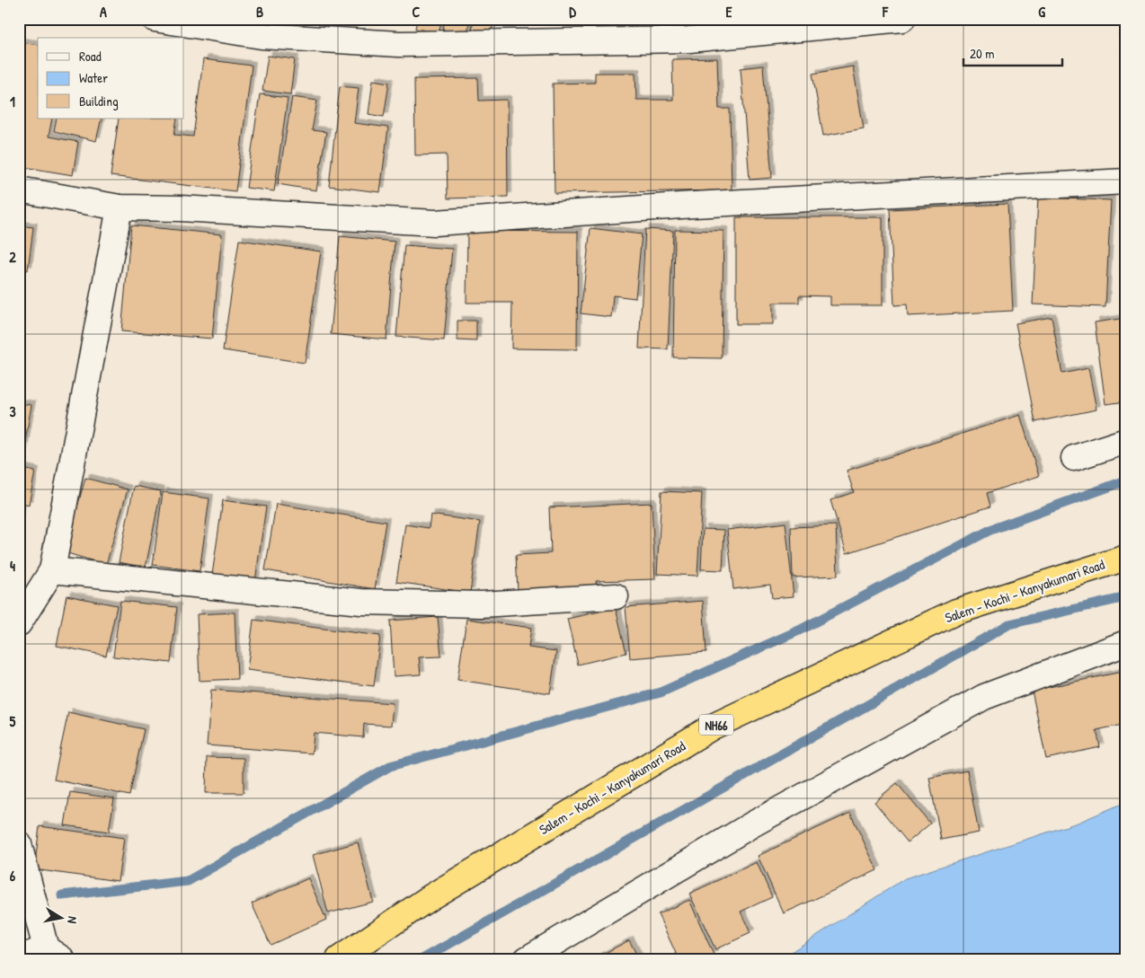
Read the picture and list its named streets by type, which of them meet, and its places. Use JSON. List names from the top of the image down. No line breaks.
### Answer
{"streets":{"highway":["Salem - Kochi - Kanyakumari Road","NH66"]},"legend":["Road","Water","Building"],"scale_bar":"20 m","north":"right","grid":{"columns":["A","B","C","D","E","F","G"],"rows":["1","2","3","4","5","6"]}}
